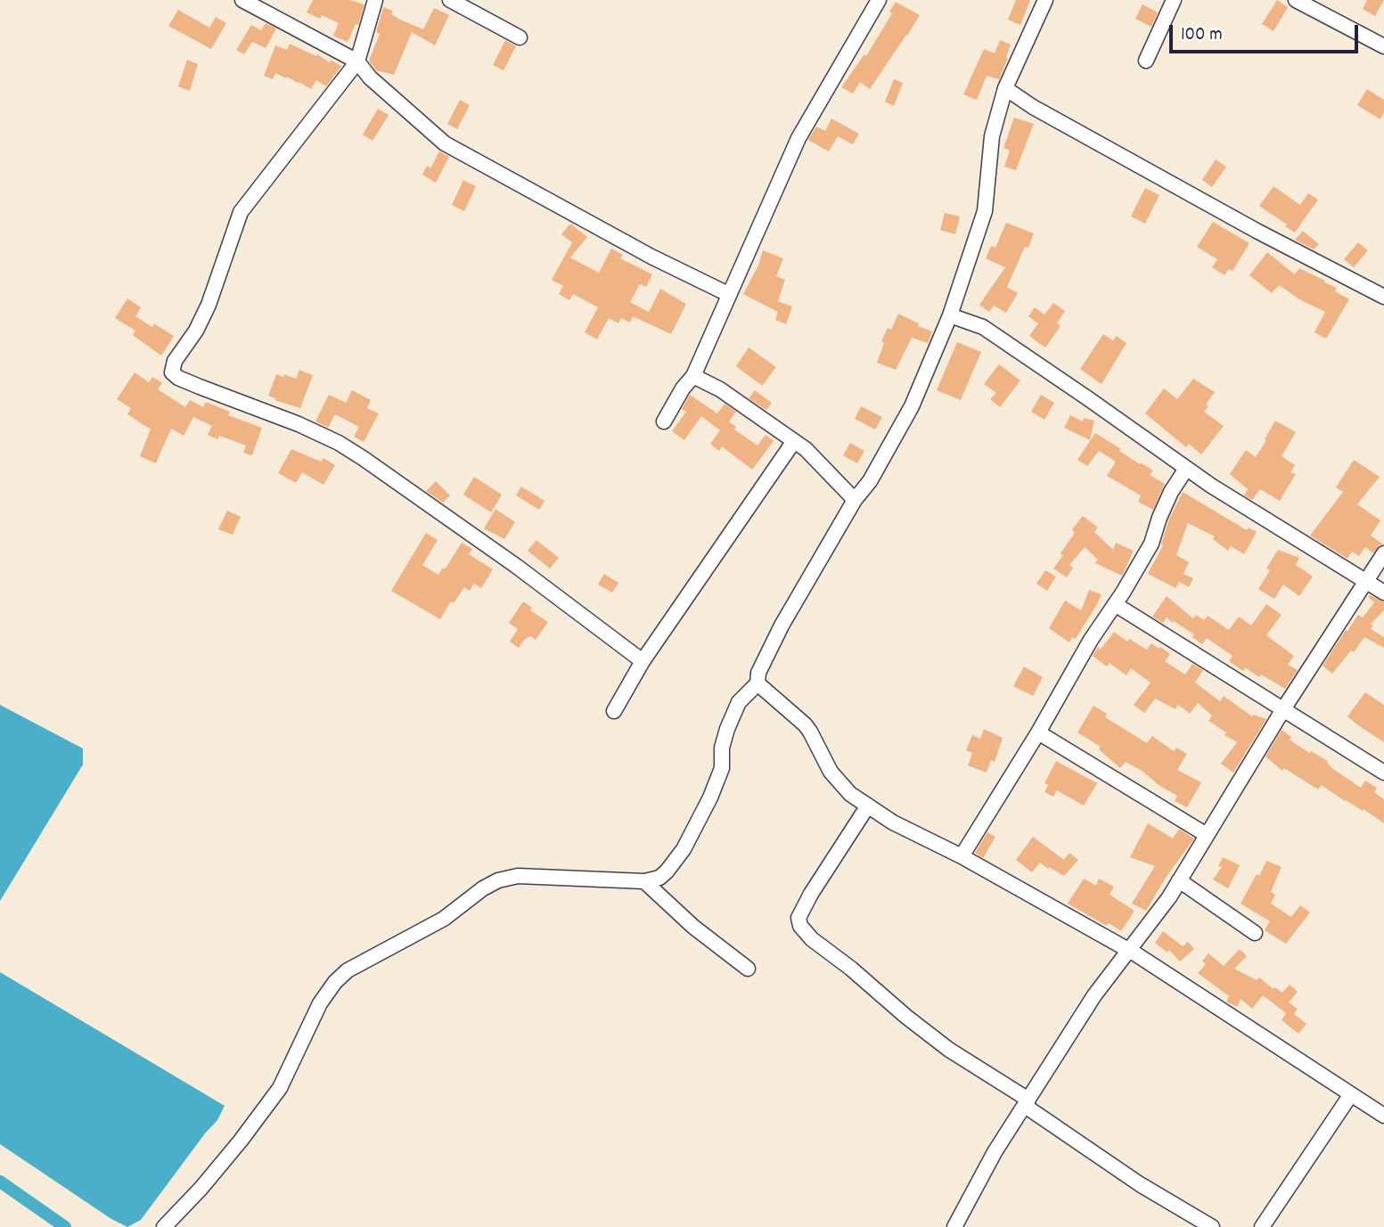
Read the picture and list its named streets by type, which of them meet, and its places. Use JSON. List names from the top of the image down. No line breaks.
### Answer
{"scale_bar":"100 m"}
